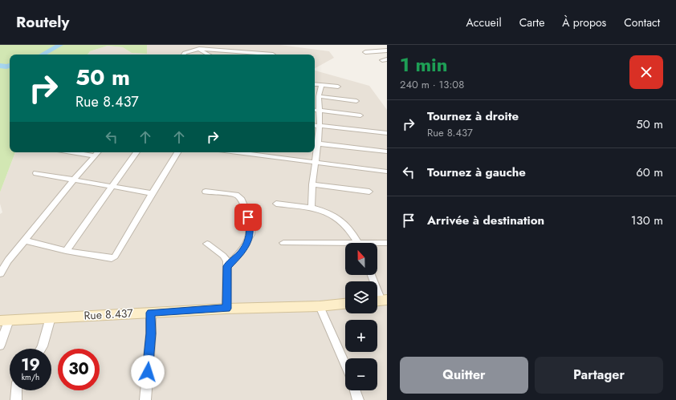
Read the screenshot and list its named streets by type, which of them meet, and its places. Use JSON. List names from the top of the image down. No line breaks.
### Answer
{"streets":{"main road":["Rue 8.437"]},"north":"top","page":{"header":"Routely","nav":["Accueil","Carte","À propos","Contact"],"heading":["1 min","240 m · 13:08"],"turn":["50 m","Rue 8.437"],"list":[{"name":"Tournez à droite","note":"Rue 8.437","value":"50 m"},{"name":"Tournez à gauche","value":"60 m"},{"name":"Arrivée à destination","value":"130 m"}],"map_buttons":["+","−"],"speed":"19 km/h","limit":"30","buttons":["Quitter","Partager"]}}
